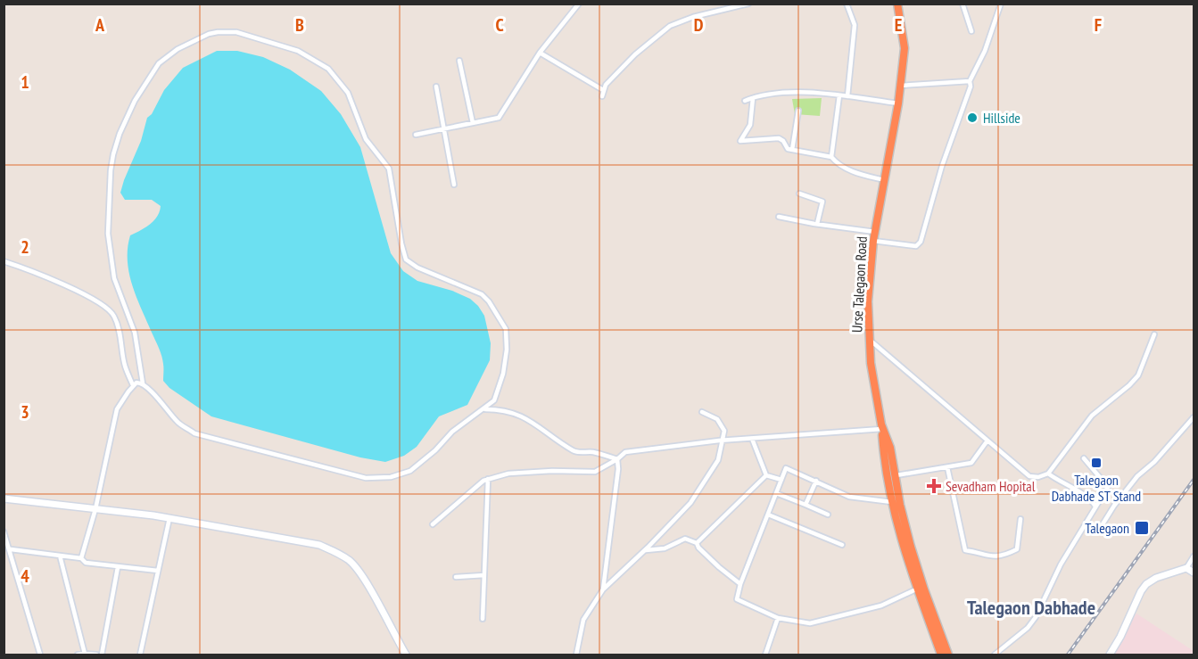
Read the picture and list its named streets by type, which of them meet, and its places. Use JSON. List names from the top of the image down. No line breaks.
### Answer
{"streets":{"highway":["Urse Talegaon Road"]},"districts":["Talegaon Dabhade"],"places":{"other":["Hillside"],"transit":["Talegaon Dabhade ST Stand","Talegaon"],"health":["Sevadham Hopital"]},"grid":{"columns":["A","B","C","D","E","F"],"rows":["1","2","3","4"]}}
